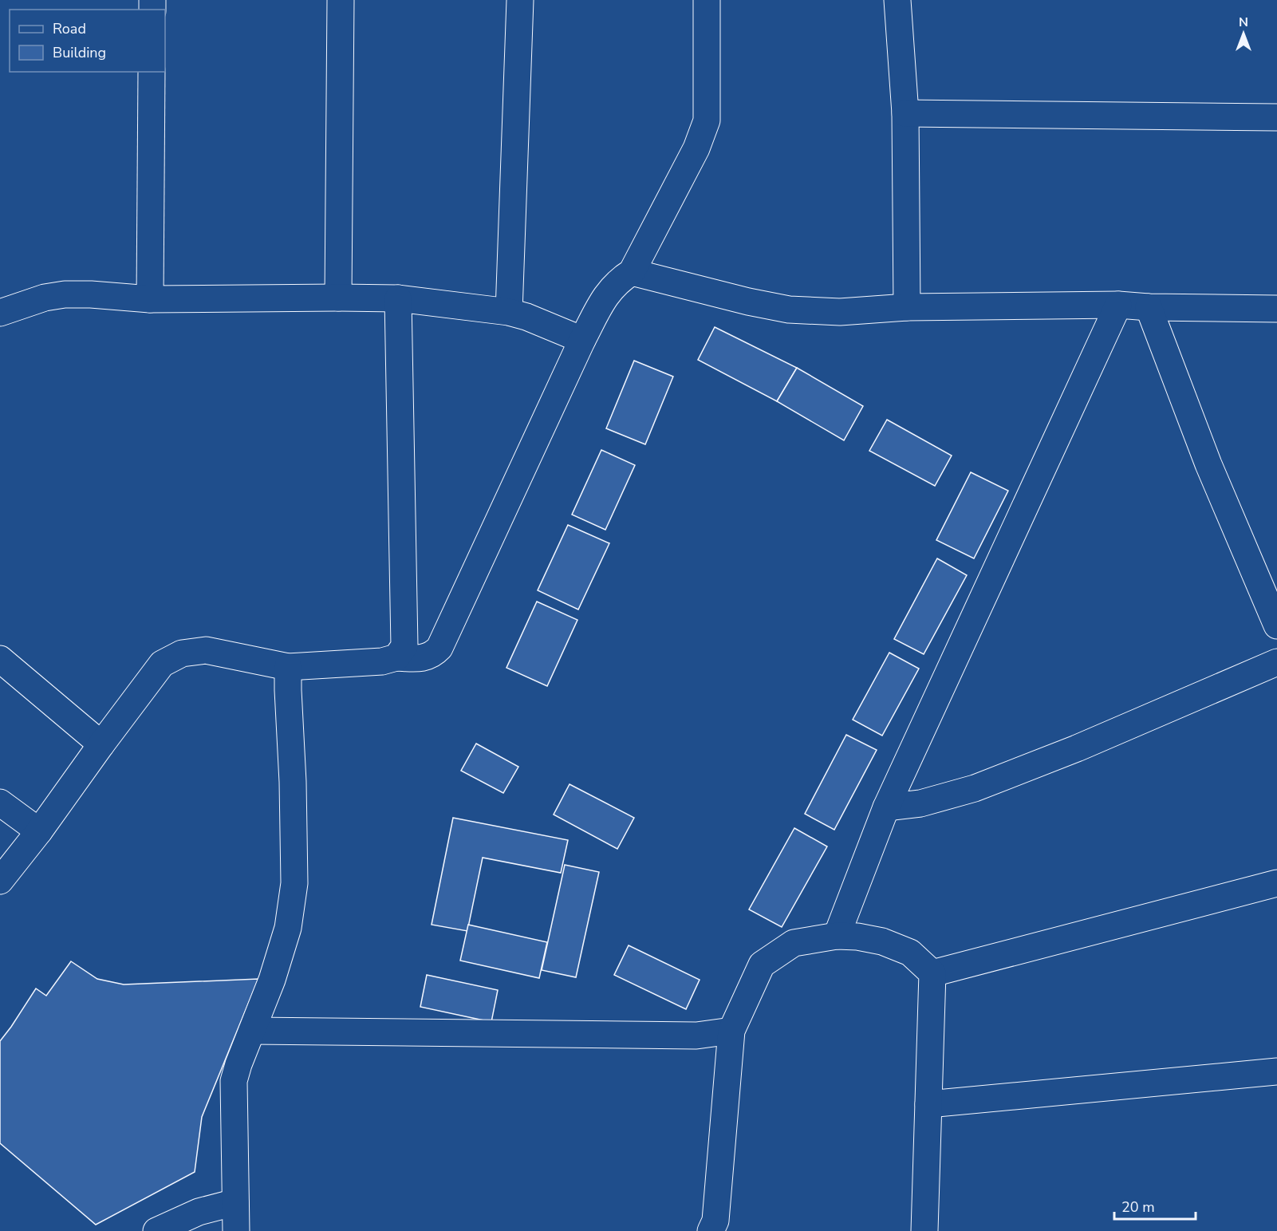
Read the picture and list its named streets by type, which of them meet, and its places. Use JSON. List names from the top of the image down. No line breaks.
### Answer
{"legend":["Road","Building"],"scale_bar":"20 m","north":"top"}
